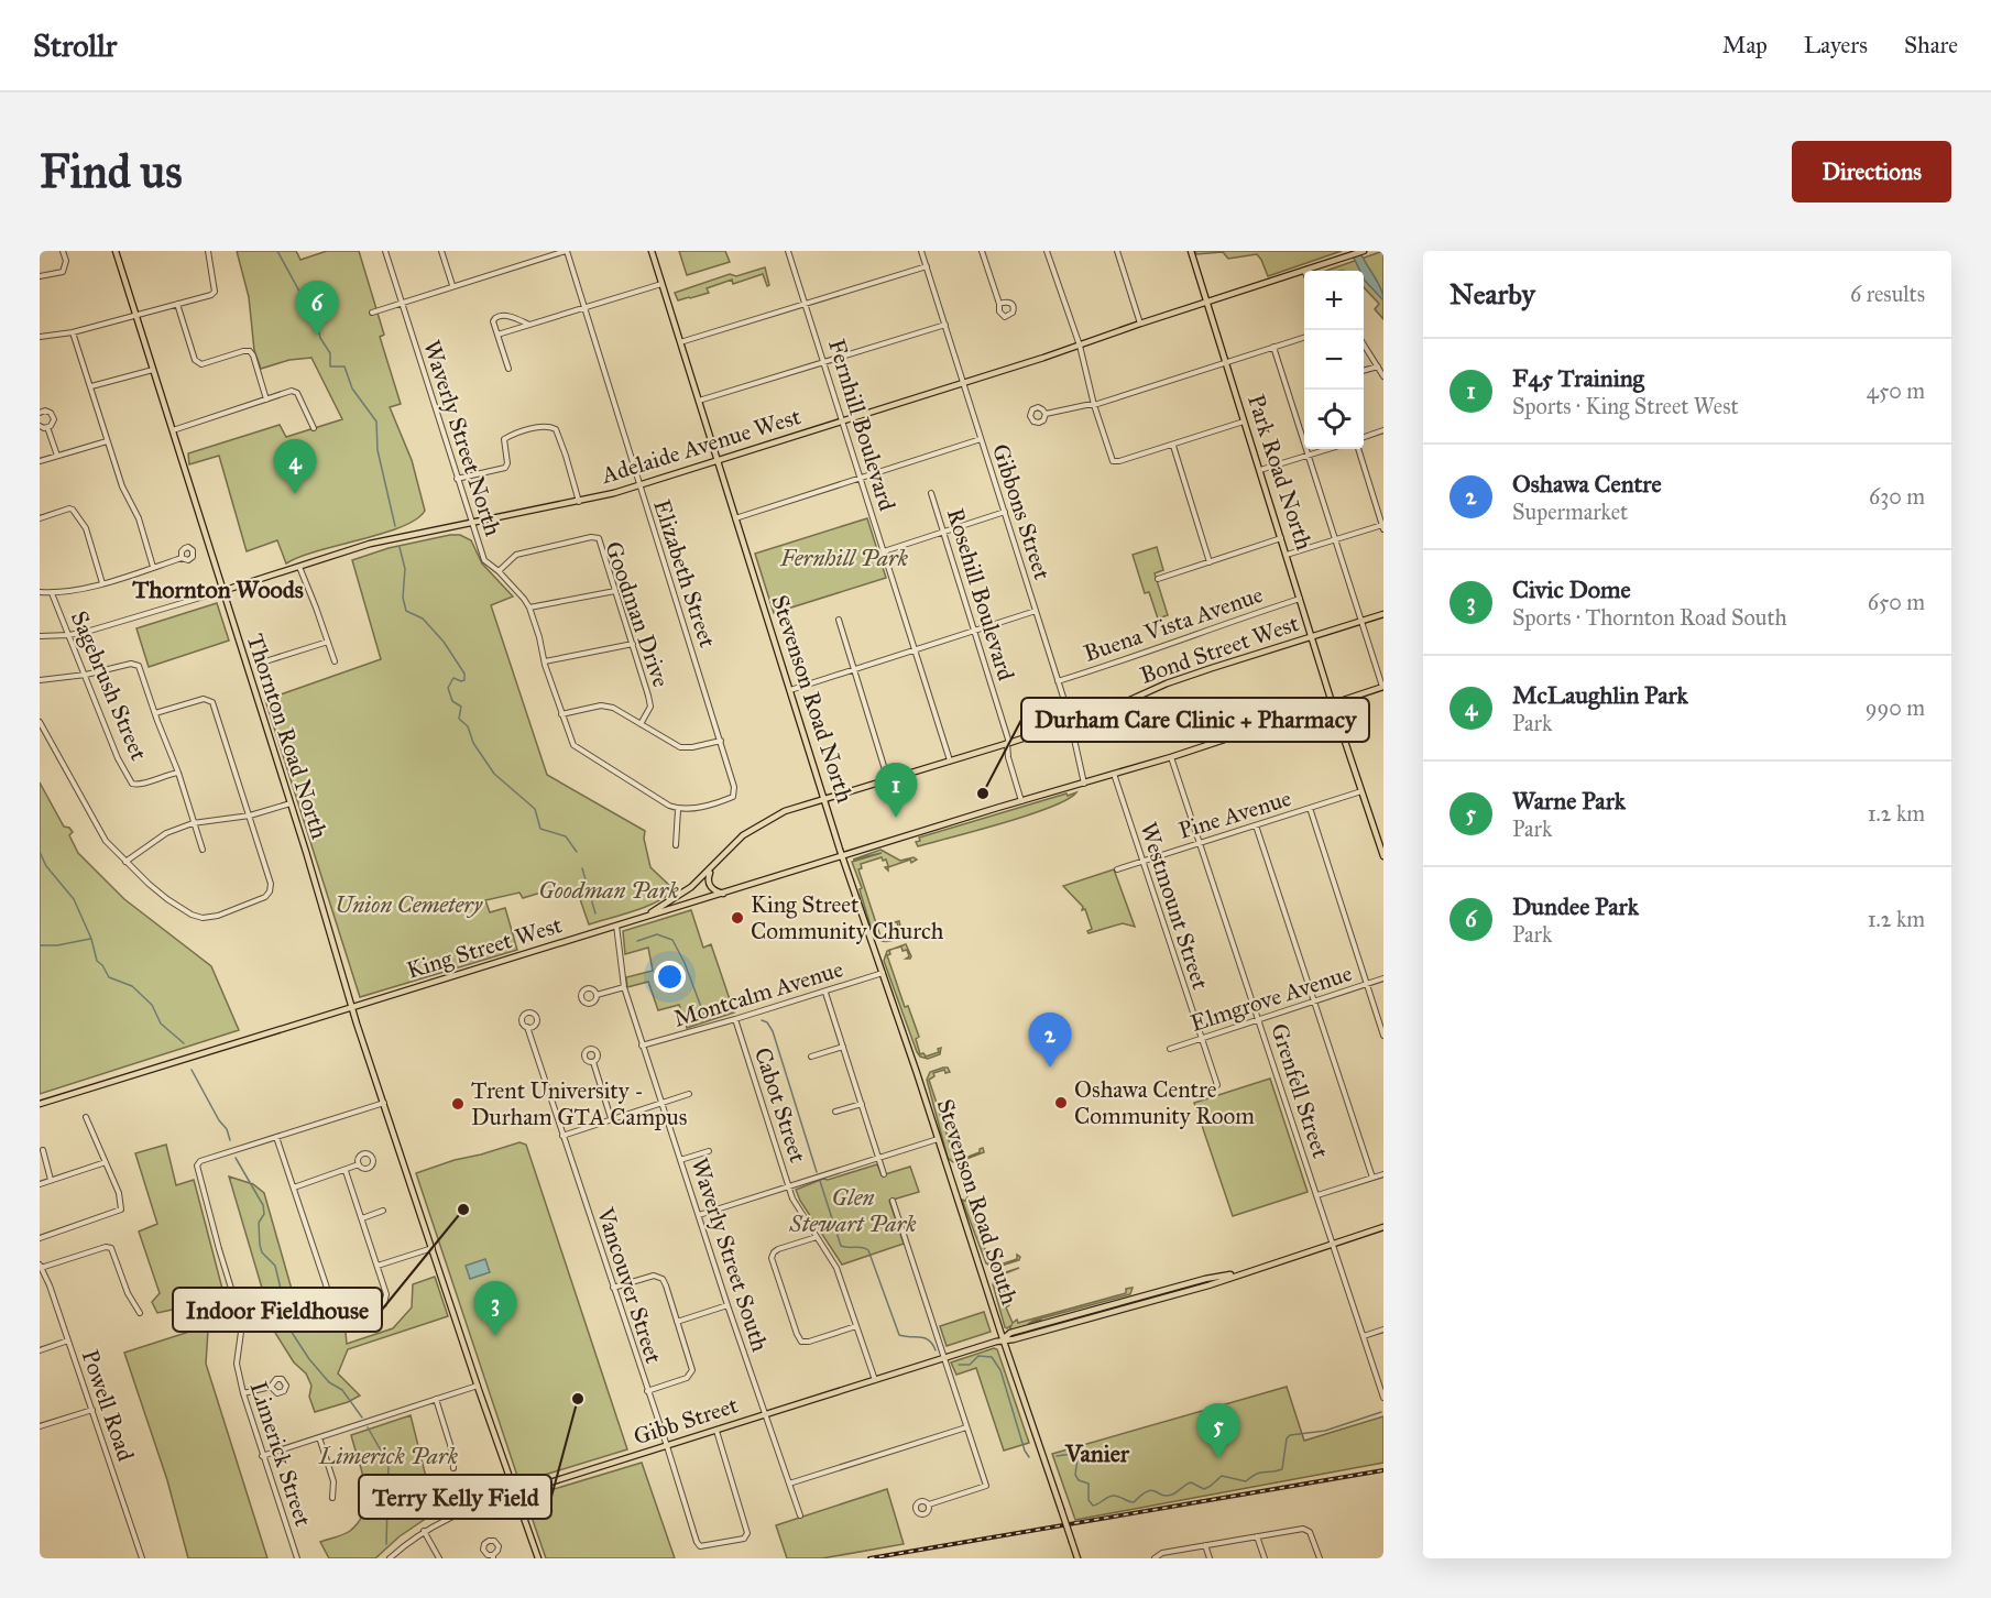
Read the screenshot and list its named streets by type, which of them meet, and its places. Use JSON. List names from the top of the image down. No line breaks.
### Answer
{"streets":{"main road":["Adelaide Avenue West","Park Road North","Bond Street West","Stevenson Road North","Thornton Road North","King Street West","Stevenson Road South","Gibb Street"],"street":["Fernhill Boulevard","Waverly Street North","Gibbons Street","Elizabeth Street","Rosehill Boulevard","Goodman Drive","Buena Vista Avenue","Sagebrush Street","Pine Avenue","Westmount Street","Montcalm Avenue","Elmgrove Avenue","Grenfell Street","Cabot Street","Waverly Street South","Vancouver Street","Powell Road","Limerick Street"]},"crossings":[["Fernhill Boulevard","Adelaide Avenue West"],["Fernhill Boulevard","Bond Street West"],["Waverly Street North","Adelaide Avenue West"],["Waverly Street North","Elizabeth Street"],["Waverly Street North","Goodman Drive"],["Adelaide Avenue West","Park Road North"],["Adelaide Avenue West","Gibbons Street"],["Adelaide Avenue West","Elizabeth Street"],["Adelaide Avenue West","Sagebrush Street"],["Adelaide Avenue West","Stevenson Road North"],["Adelaide Avenue West","Thornton Road North"],["Park Road North","Buena Vista Avenue"],["Park Road North","Bond Street West"],["Park Road North","Pine Avenue"],["Park Road North","King Street West"],["Gibbons Street","Buena Vista Avenue"],["Gibbons Street","Bond Street West"],["Gibbons Street","King Street West"],["Rosehill Boulevard","Bond Street West"],["Rosehill Boulevard","King Street West"],["Bond Street West","Stevenson Road North"],["Bond Street West","King Street West"],["Stevenson Road North","King Street West"],["Stevenson Road North","Stevenson Road South"],["Thornton Road North","King Street West"],["Thornton Road North","Gibb Street"],["Pine Avenue","Westmount Street"],["Pine Avenue","Grenfell Street"],["Westmount Street","King Street West"],["Westmount Street","Elmgrove Avenue"],["King Street West","Grenfell Street"],["King Street West","Stevenson Road South"],["King Street West","Waverly Street South"],["Montcalm Avenue","Cabot Street"],["Montcalm Avenue","Stevenson Road South"],["Montcalm Avenue","Waverly Street South"],["Elmgrove Avenue","Grenfell Street"],["Grenfell Street","Gibb Street"],["Cabot Street","Gibb Street"],["Stevenson Road South","Gibb Street"],["Waverly Street South","Gibb Street"],["Vancouver Street","Gibb Street"]],"districts":["Thornton Woods","Vanier"],"parks":["Fernhill Park","Goodman Park","Union Cemetery","Glen Stewart Park","Limerick Park"],"places":["Durham Care Clinic + Pharmacy","King Street Community Church","Oshawa Centre Community Room","Trent University - Durham GTA Campus","Indoor Fieldhouse","Terry Kelly Field"],"page":{"header":"Strollr","nav":["Map","Layers","Share"],"buttons":"Directions","title":"Find us","heading":["Nearby","6 results"],"map_buttons":["+","−"],"pins":["6","4","1","2","3","5"],"list":[{"mark":"1","name":"F45 Training","note":"Sports · King Street West","value":"450 m"},{"mark":"2","name":"Oshawa Centre","note":"Supermarket","value":"630 m"},{"mark":"3","name":"Civic Dome","note":"Sports · Thornton Road South","value":"650 m"},{"mark":"4","name":"McLaughlin Park","note":"Park","value":"990 m"},{"mark":"5","name":"Warne Park","note":"Park","value":"1.2 km"},{"mark":"6","name":"Dundee Park","note":"Park","value":"1.2 km"}]}}
